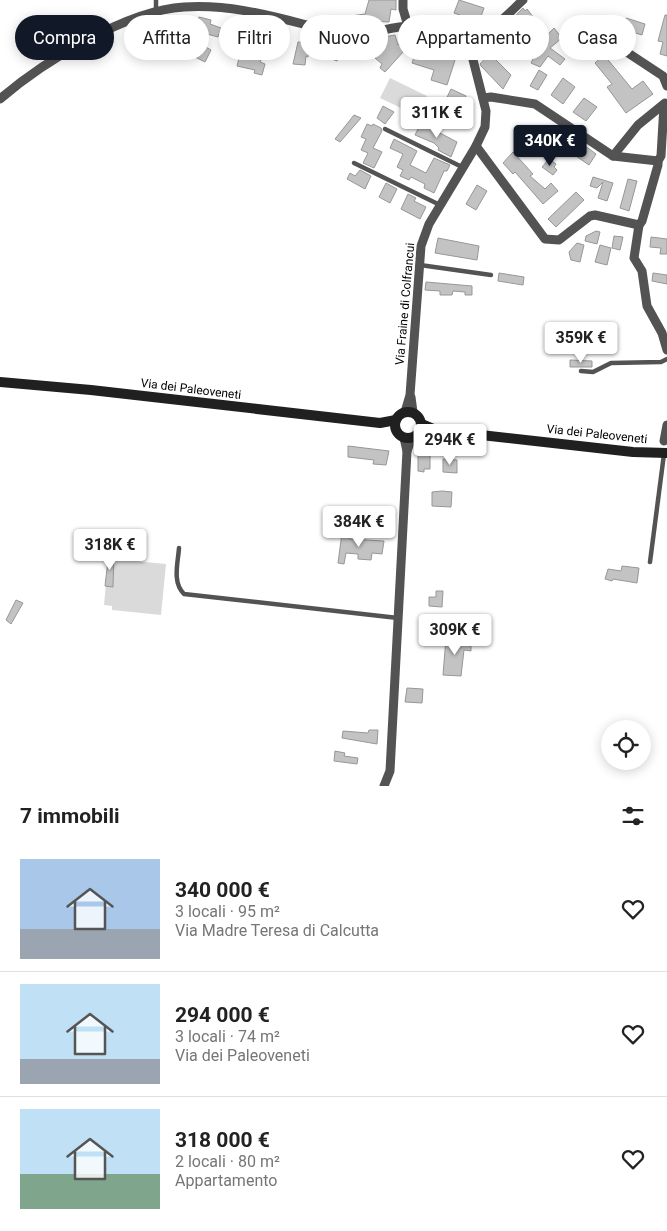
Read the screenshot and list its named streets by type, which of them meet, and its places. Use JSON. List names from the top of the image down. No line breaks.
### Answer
{"streets":{"main road":["Via dei Paleoveneti"],"street":["Via Fraine di Colfrancui"]},"page":{"chip":["Compra","Affitta","Filtri","Nuovo","Appartamento","Casa"],"price":["311K €","340K €","359K €","294K €","384K €","318K €","309K €"],"heading":"7 immobili","list":[{"name":"340 000 €","note":"3 locali · 95 m² · Via Madre Teresa di Calcutta"},{"name":"294 000 €","note":"3 locali · 74 m² · Via dei Paleoveneti"},{"name":"318 000 €","note":"2 locali · 80 m² · Appartamento"}]}}
